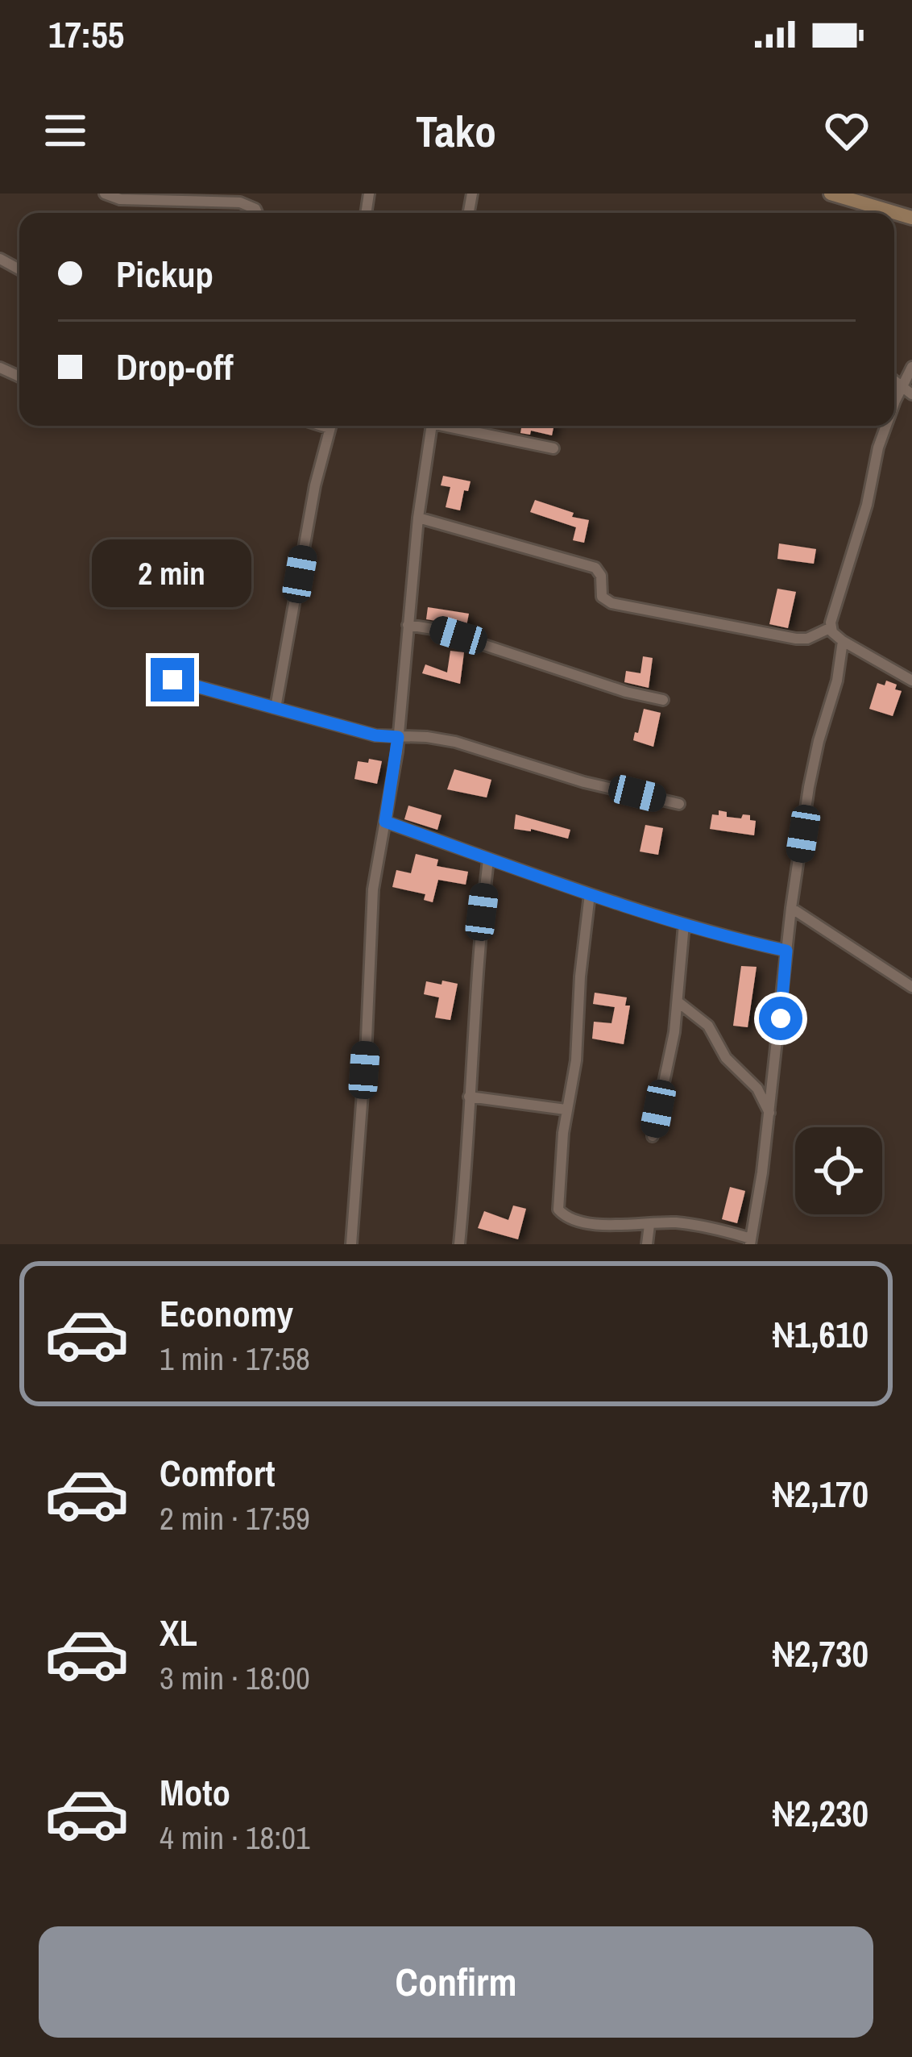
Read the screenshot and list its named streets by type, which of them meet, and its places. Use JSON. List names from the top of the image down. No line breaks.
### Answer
{"page":{"status":"17:55","header":"Tako","banner":["Pickup","Drop-off"],"bubble":"2 min","list":[{"name":"Economy","note":"1 min · 17:58","value":"₦1,610"},{"name":"Comfort","note":"2 min · 17:59","value":"₦2,170"},{"name":"XL","note":"3 min · 18:00","value":"₦2,730"},{"name":"Moto","note":"4 min · 18:01","value":"₦2,230"}],"buttons":"Confirm"}}
